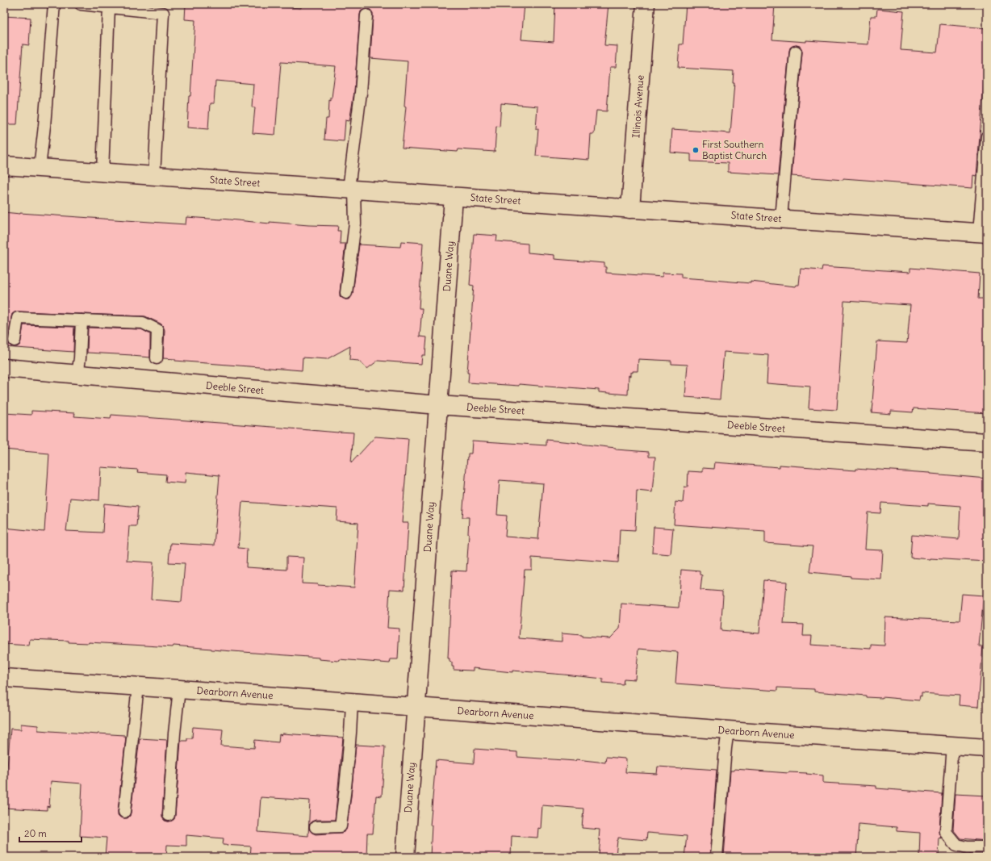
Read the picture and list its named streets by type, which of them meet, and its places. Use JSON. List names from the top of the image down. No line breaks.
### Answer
{"streets":{"street":["Illinois Avenue","State Street","Duane Way","Deeble Street","Dearborn Avenue"]},"crossings":[["Illinois Avenue","State Street"],["State Street","Duane Way"],["Duane Way","Deeble Street"],["Duane Way","Dearborn Avenue"]],"places":["First Southern Baptist Church"],"scale_bar":"20 m"}
